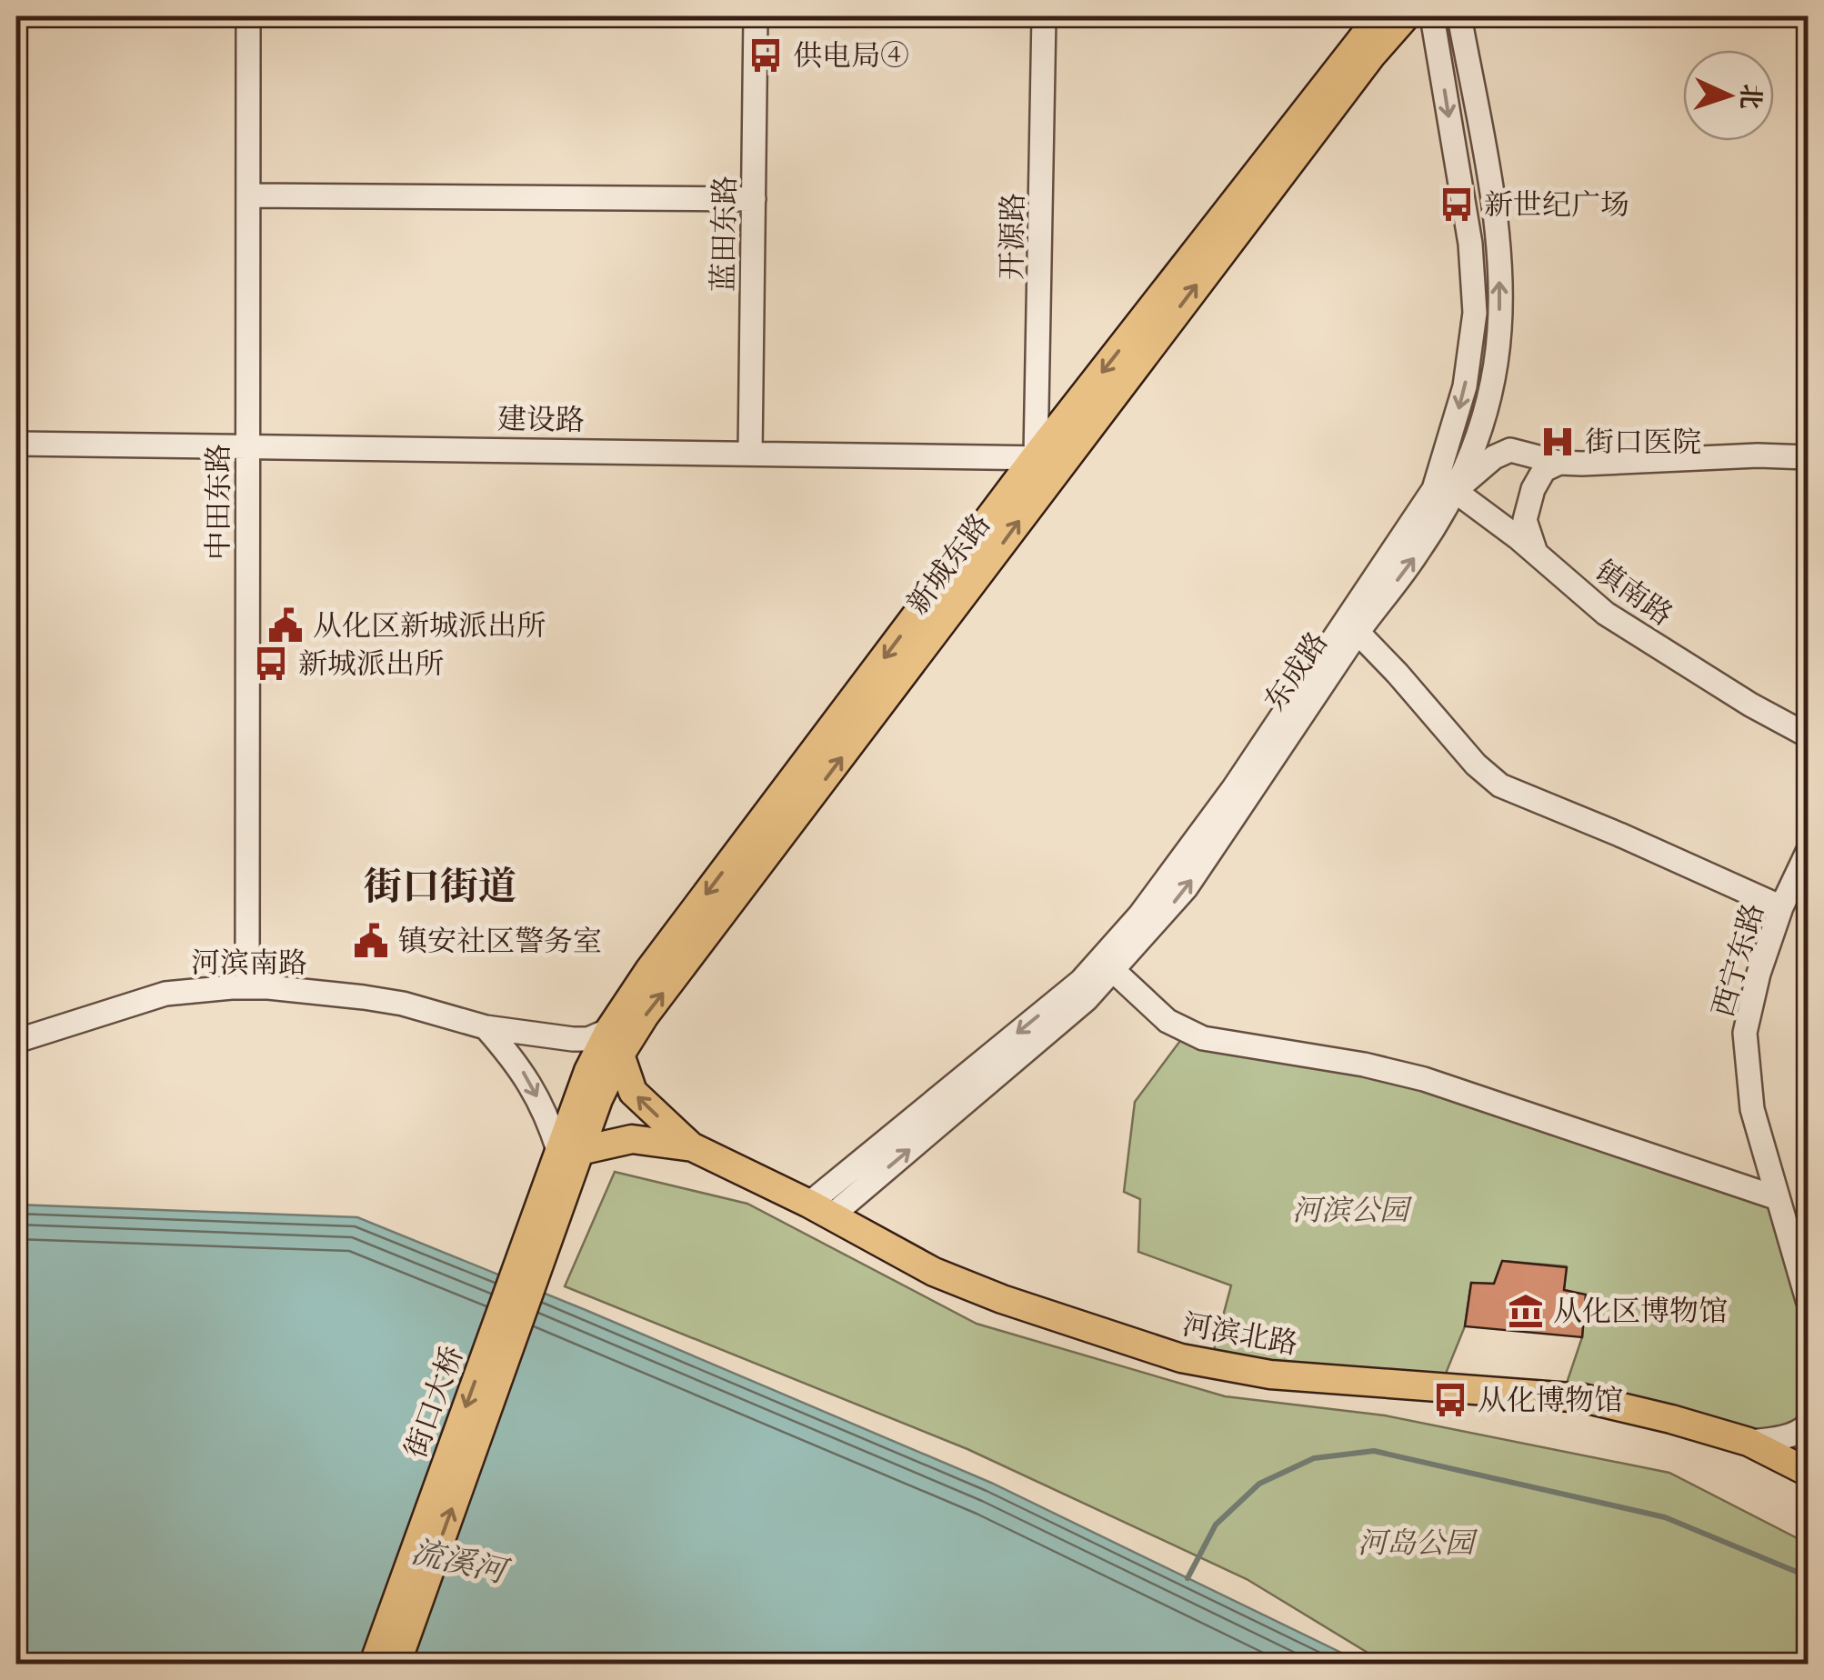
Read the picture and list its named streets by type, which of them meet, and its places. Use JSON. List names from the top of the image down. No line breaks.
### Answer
{"streets":{"main road":["新城东路","河滨北路","街口大桥"],"street":["蓝田东路","开源路","建设路","中田东路","镇南路","东成路","西宁东路","河滨南路"]},"crossings":[["蓝田东路","建设路"],["开源路","建设路"],["开源路","新城东路"],["建设路","中田东路"],["建设路","新城东路"],["中田东路","河滨南路"],["新城东路","河滨南路"],["新城东路","河滨北路"],["新城东路","街口大桥"],["镇南路","东成路"],["东成路","河滨北路"],["河滨南路","河滨北路"],["河滨北路","街口大桥"]],"districts":["街口街道"],"water":["流溪河"],"parks":["河滨公园","河岛公园"],"places":{"bus stop":["供电局④","新世纪广场","新城派出所","从化博物馆"],"hospital":["街口医院"],"public building":["从化区新城派出所","镇安社区警务室"],"museum":["从化区博物馆"]},"north":"right"}
